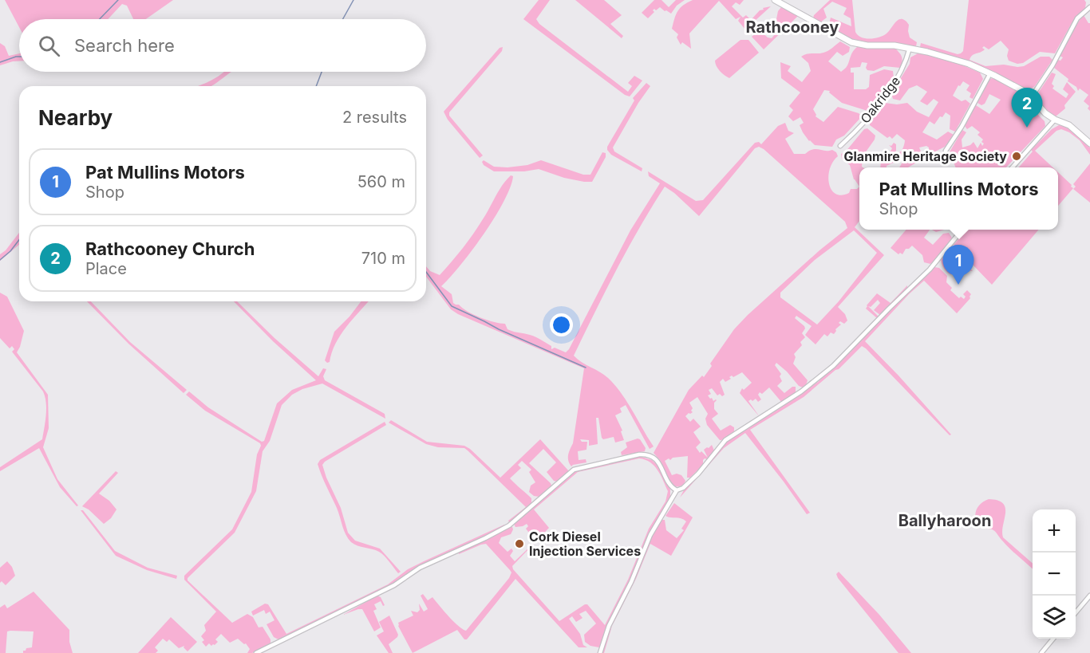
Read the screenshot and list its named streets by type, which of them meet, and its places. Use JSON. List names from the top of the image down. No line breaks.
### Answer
{"streets":{"street":["Oakridge"]},"districts":["Rathcooney","Ballyharoon"],"places":["Glanmire Heritage Society","Cork Diesel Injection Services"],"page":{"search":"Search here","heading":["Nearby","2 results"],"pins":["2","1"],"list":[{"mark":"1","name":"Pat Mullins Motors","note":"Shop","value":"560 m"},{"mark":"2","name":"Rathcooney Church","note":"Place","value":"710 m"}],"popup":["Pat Mullins Motors","Shop"],"map_buttons":["+","−"]}}
